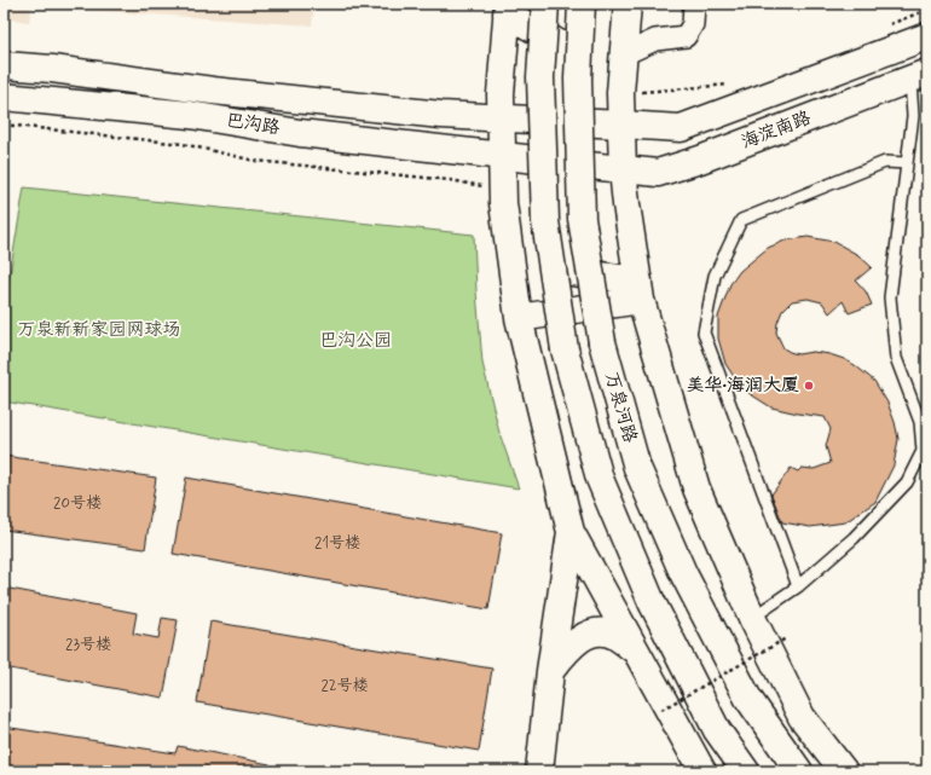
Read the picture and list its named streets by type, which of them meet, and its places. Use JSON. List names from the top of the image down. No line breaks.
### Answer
{"streets":{"main road":["巴沟路","海淀南路","万泉河路"]},"crossings":[["巴沟路","海淀南路"]],"parks":["万泉新新家园网球场","巴沟公园"],"places":["美华·海润大厦"],"house_numbers":["20号楼","21号楼","23号楼","22号楼"]}
